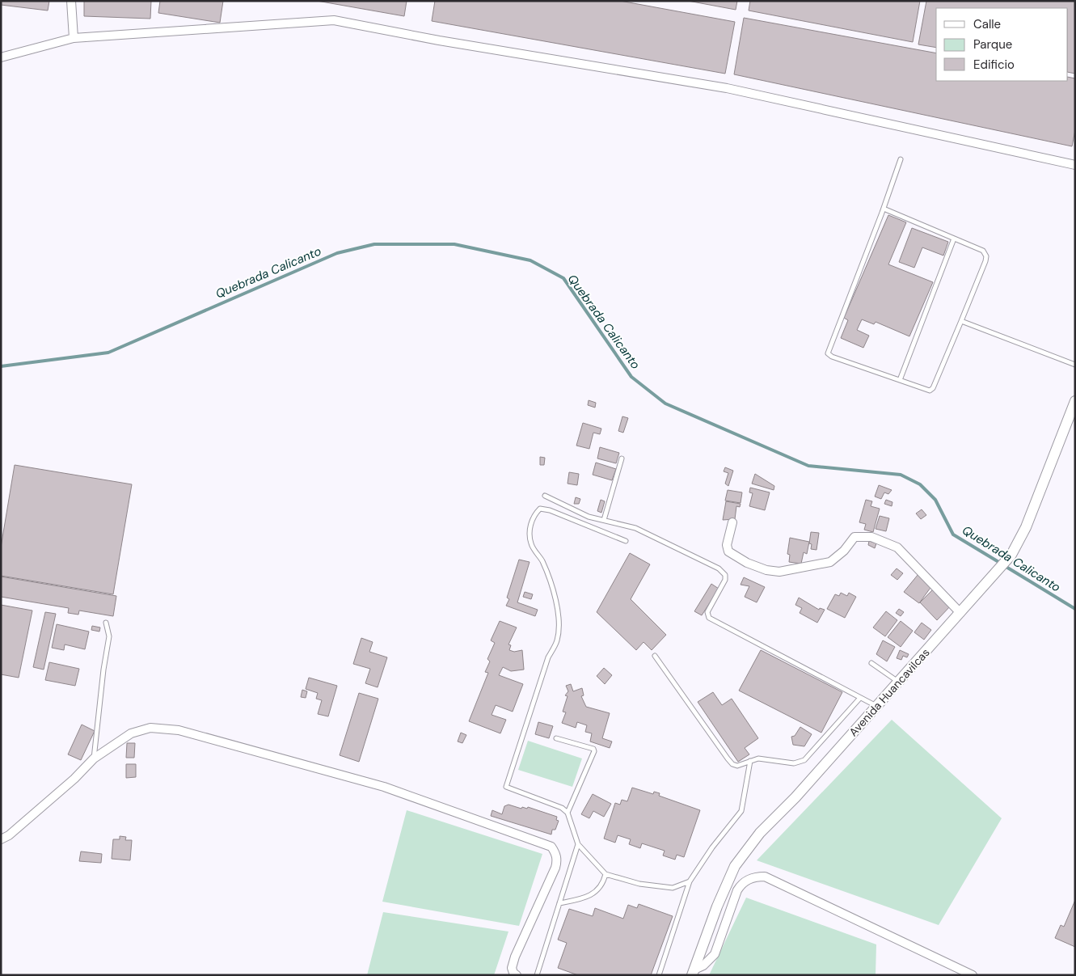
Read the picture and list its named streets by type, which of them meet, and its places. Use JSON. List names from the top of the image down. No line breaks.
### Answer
{"streets":{"street":["Avenida Huancavilcas"]},"water":["Quebrada Calicanto"],"legend":["Calle","Parque","Edificio"]}
